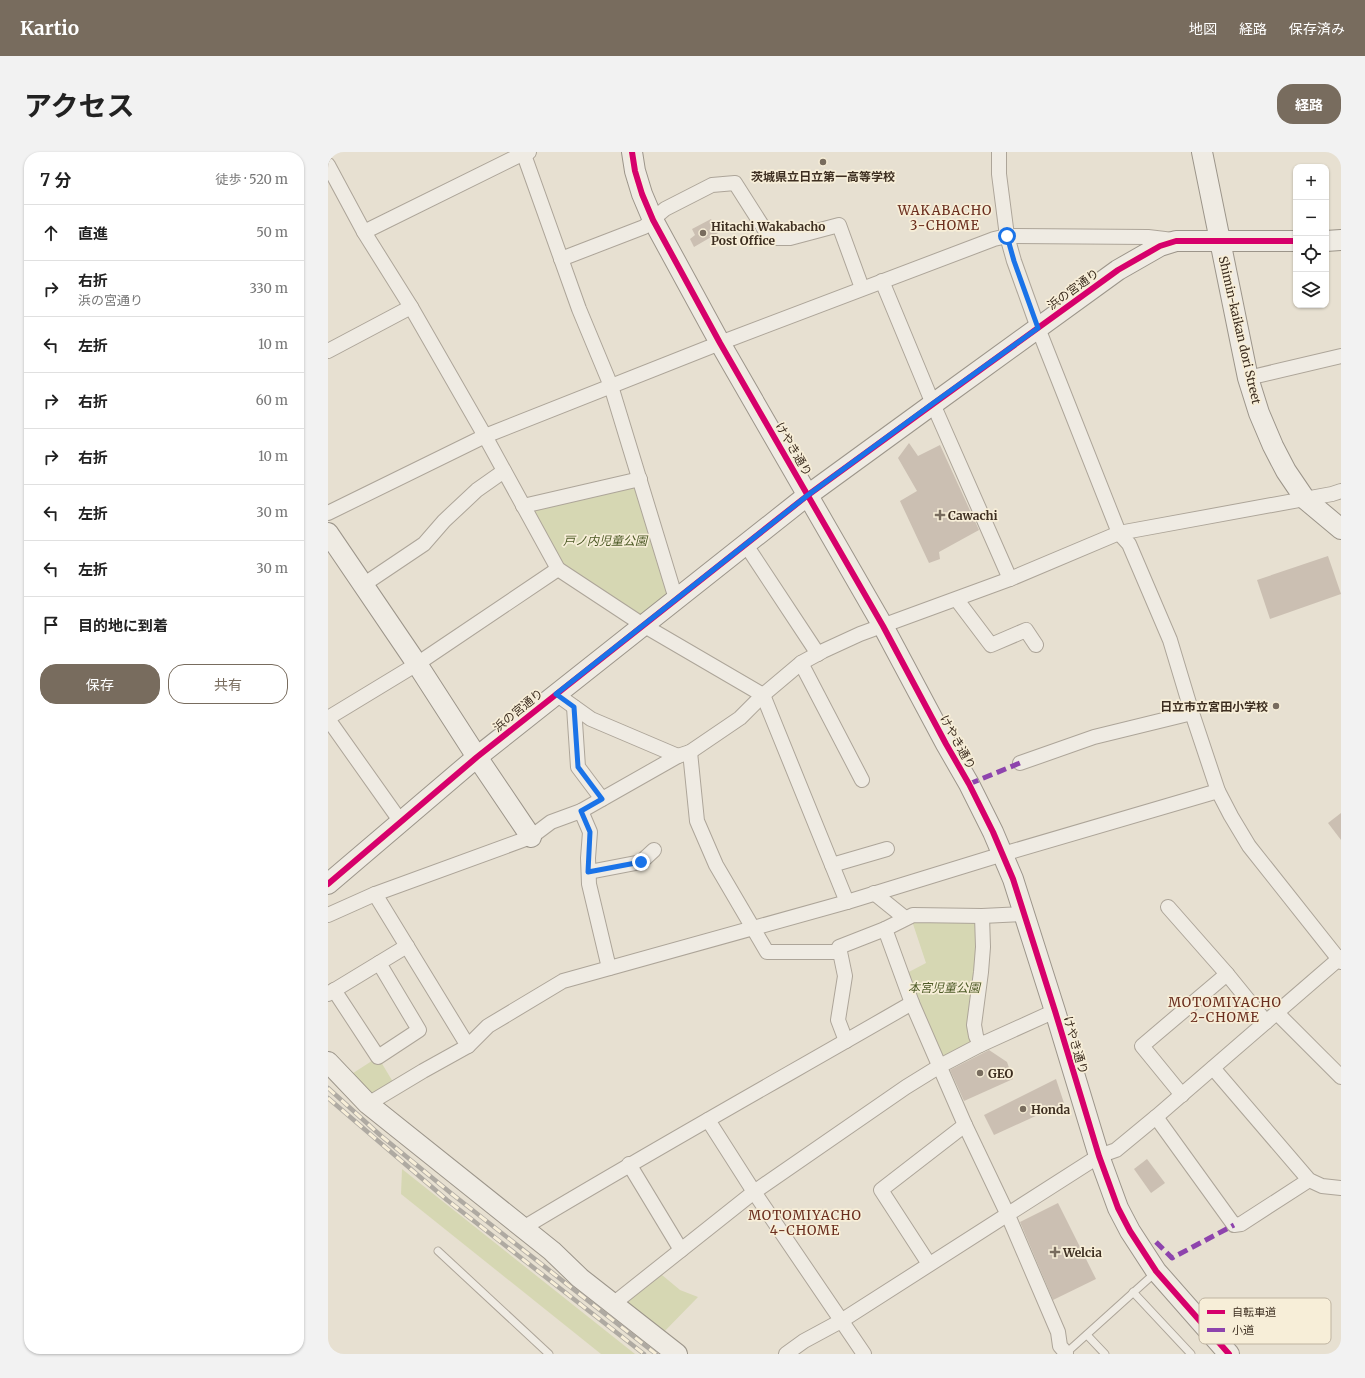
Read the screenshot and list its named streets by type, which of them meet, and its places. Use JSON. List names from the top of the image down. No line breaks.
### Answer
{"streets":{"street":["浜の宮通り","Shimin-kaikan dori Street","けやき通り"]},"crossings":[["浜の宮通り","Shimin-kaikan dori Street"],["浜の宮通り","けやき通り"]],"districts":["WAKABACHO 3-CHOME","MOTOMIYACHO 2-CHOME","MOTOMIYACHO 4-CHOME"],"parks":["戸ノ内児童公園","本宮児童公園"],"places":{"other":["茨城県立日立第一高等学校","Hitachi Wakabacho Post Office","日立市立宮田小学校","GEO","Honda"],"health":["Cawachi","Welcia"]},"legend":["自転車道","小道"],"page":{"header":"Kartio","nav":["地図","経路","保存済み"],"title":"アクセス","buttons":["経路",["保存","共有"]],"heading":["7 分","徒歩 · 520 m"],"map_buttons":["+","−"],"list":[["直進","50 m"],["右折","浜の宮通り","330 m"],["左折","10 m"],["右折","60 m"],["右折","10 m"],["左折","30 m"],["左折","30 m"],"目的地に到着"]}}
